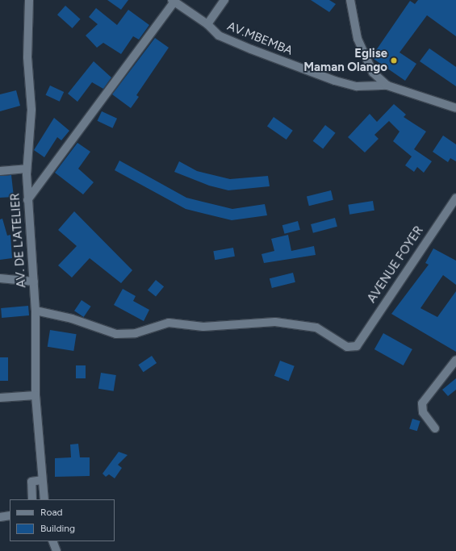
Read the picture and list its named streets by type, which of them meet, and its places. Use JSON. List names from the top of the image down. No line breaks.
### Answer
{"streets":{"street":["AV.MBEMBA","AV. DE L'ATELIER","AVENUE FOYER"]},"crossings":[["AV. DE L'ATELIER","AVENUE FOYER"]],"places":["Eglise Maman Olango"],"legend":["Road","Building"]}
